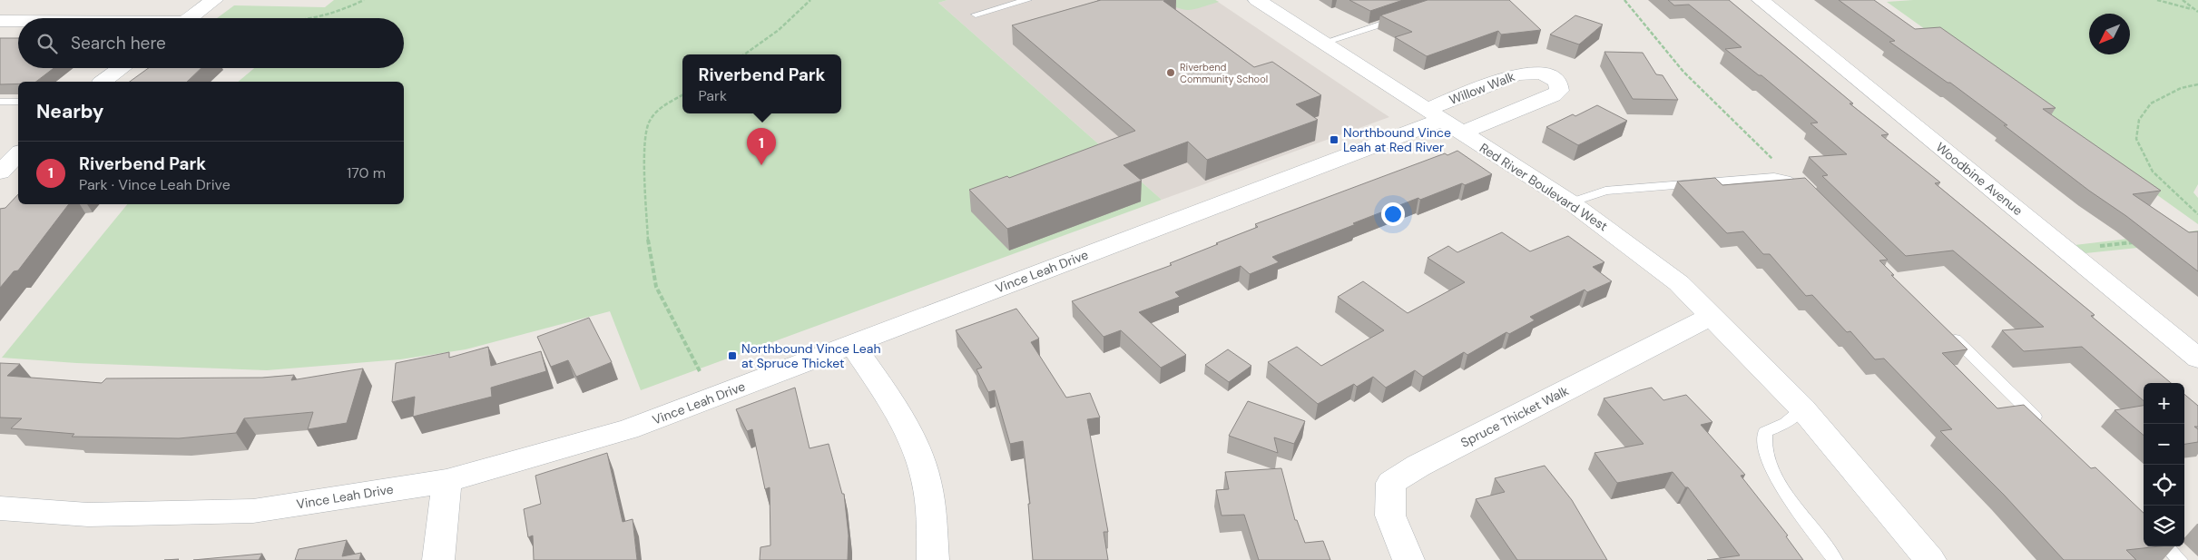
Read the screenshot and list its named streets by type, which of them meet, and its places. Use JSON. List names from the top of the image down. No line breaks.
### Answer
{"streets":{"street":["Willow Walk","Woodbine Avenue","Red River Boulevard West","Vince Leah Drive","Spruce Thicket Walk"]},"crossings":[["Willow Walk","Red River Boulevard West"],["Willow Walk","Vince Leah Drive"],["Red River Boulevard West","Vince Leah Drive"],["Red River Boulevard West","Spruce Thicket Walk"]],"places":{"other":["Riverbend Community School"],"transit":["Northbound Vince Leah at Red River","Northbound Vince Leah at Spruce Thicket"]},"north":"bottom left","page":{"search":"Search here","popup":["Riverbend Park","Park"],"heading":"Nearby","pins":"1","list":[{"mark":"1","name":"Riverbend Park","note":"Park · Vince Leah Drive","value":"170 m"}],"map_buttons":["+","−"]}}
